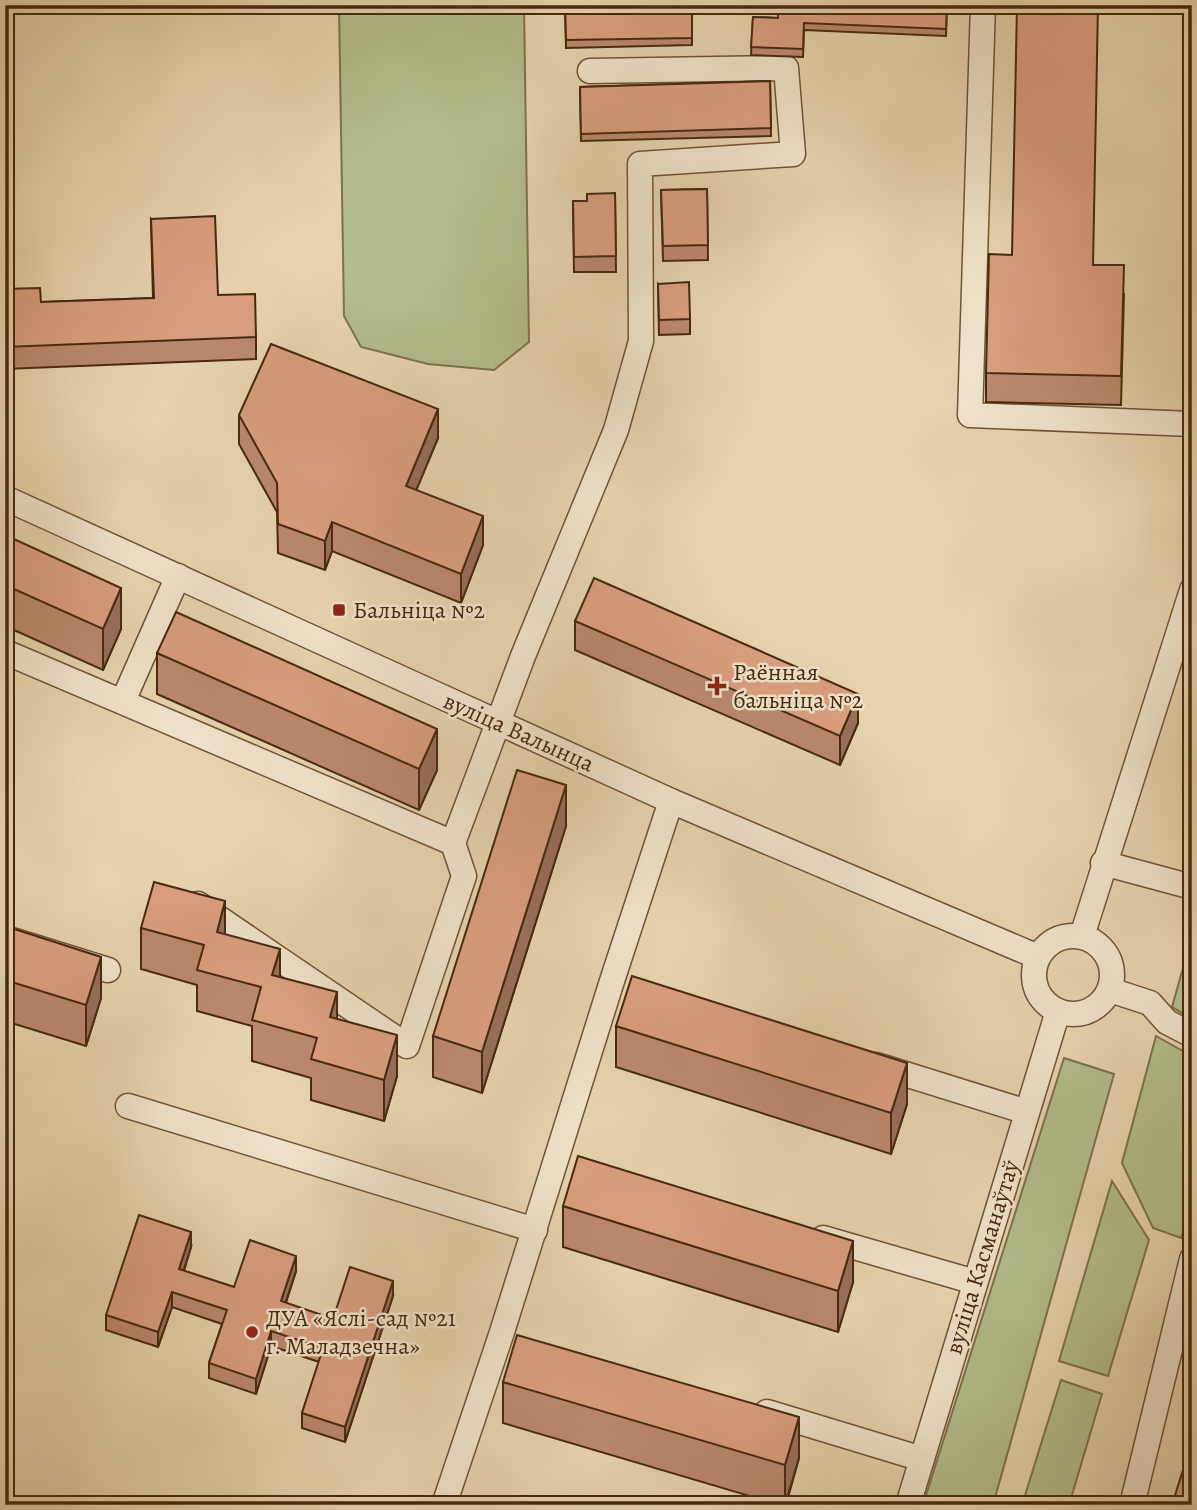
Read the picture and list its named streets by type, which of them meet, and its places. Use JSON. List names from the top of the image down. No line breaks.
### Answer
{"streets":{"street":["вуліца Валынца","вуліца Касманаўтаў"]},"crossings":[["вуліца Валынца","вуліца Касманаўтаў"]],"places":{"transit":["Бальніца №2"],"health":["Раённая бальніца №2"],"other":["ДУА «Яслі-сад №21 г. Маладзечна»"]}}
